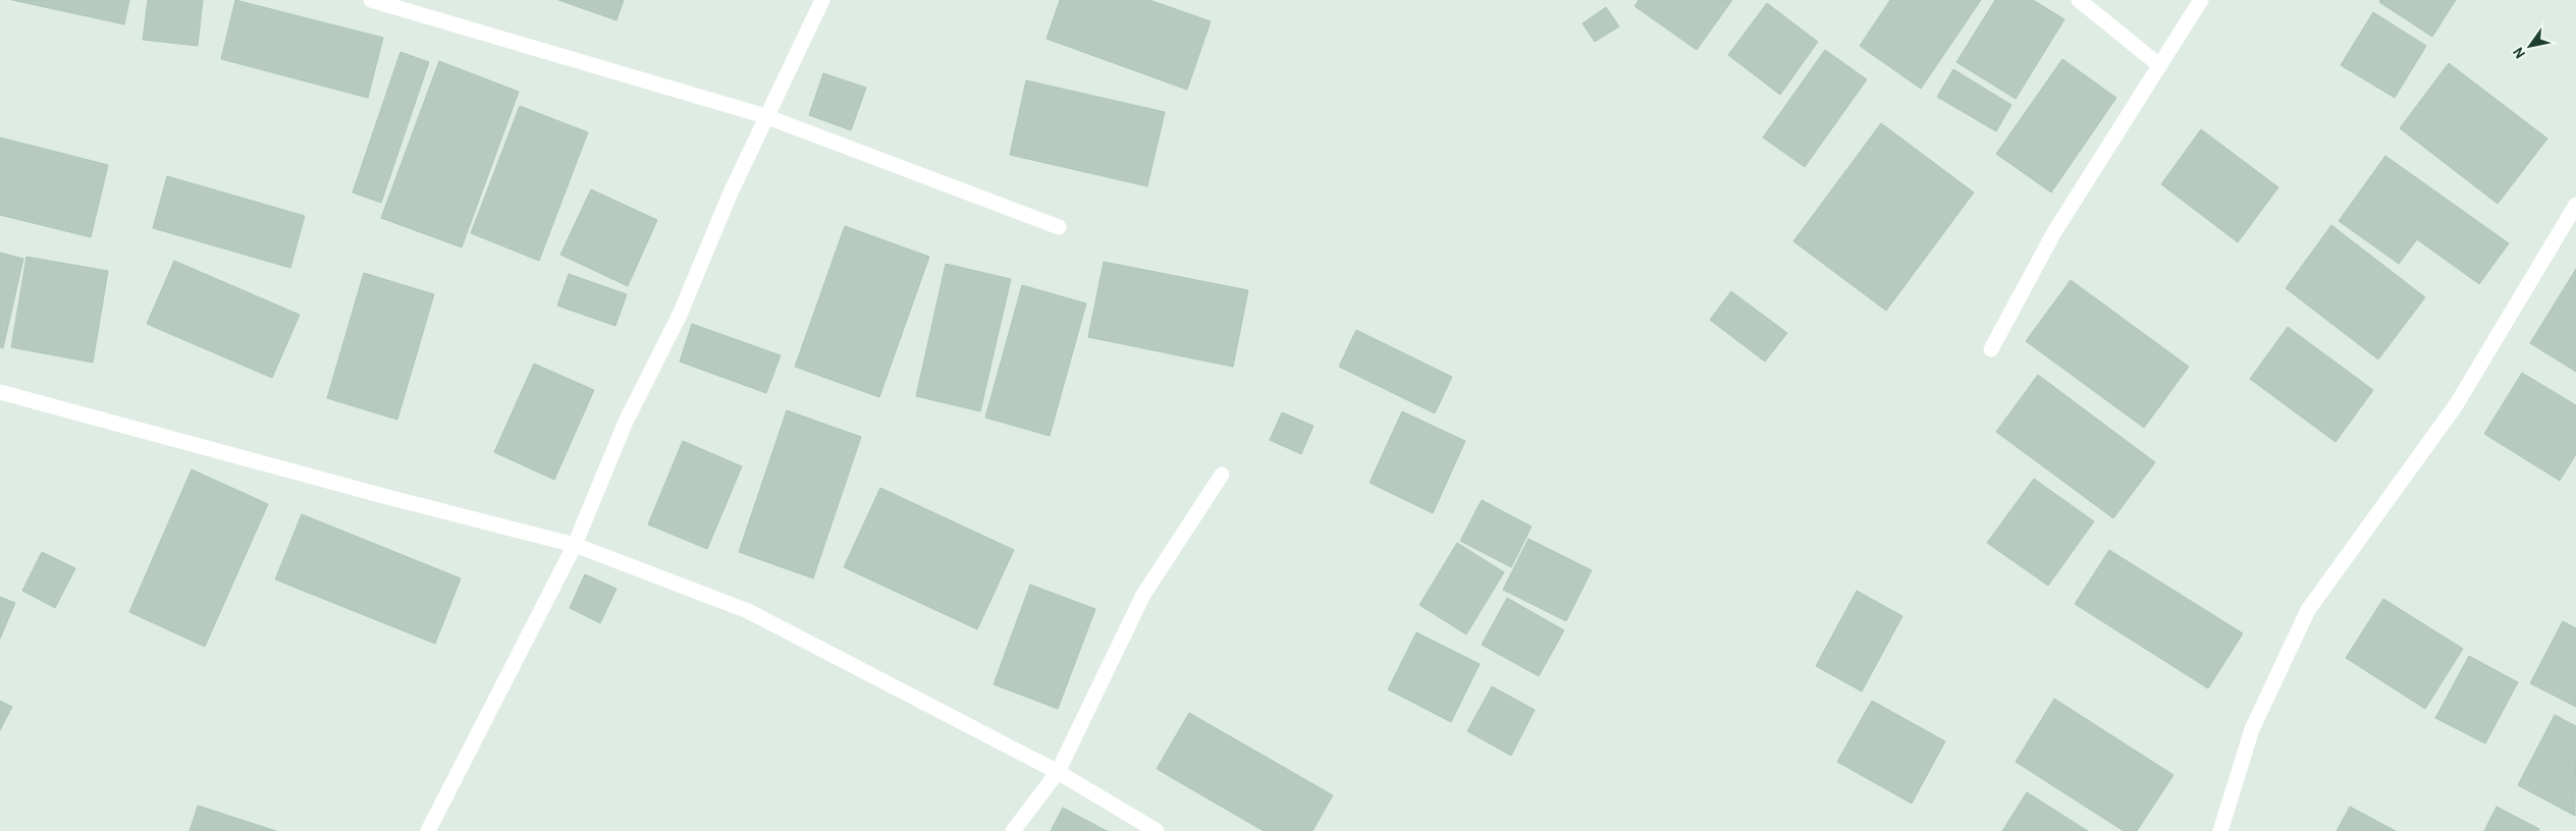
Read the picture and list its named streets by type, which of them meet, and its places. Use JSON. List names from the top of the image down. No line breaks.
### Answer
{"north":"bottom left"}
